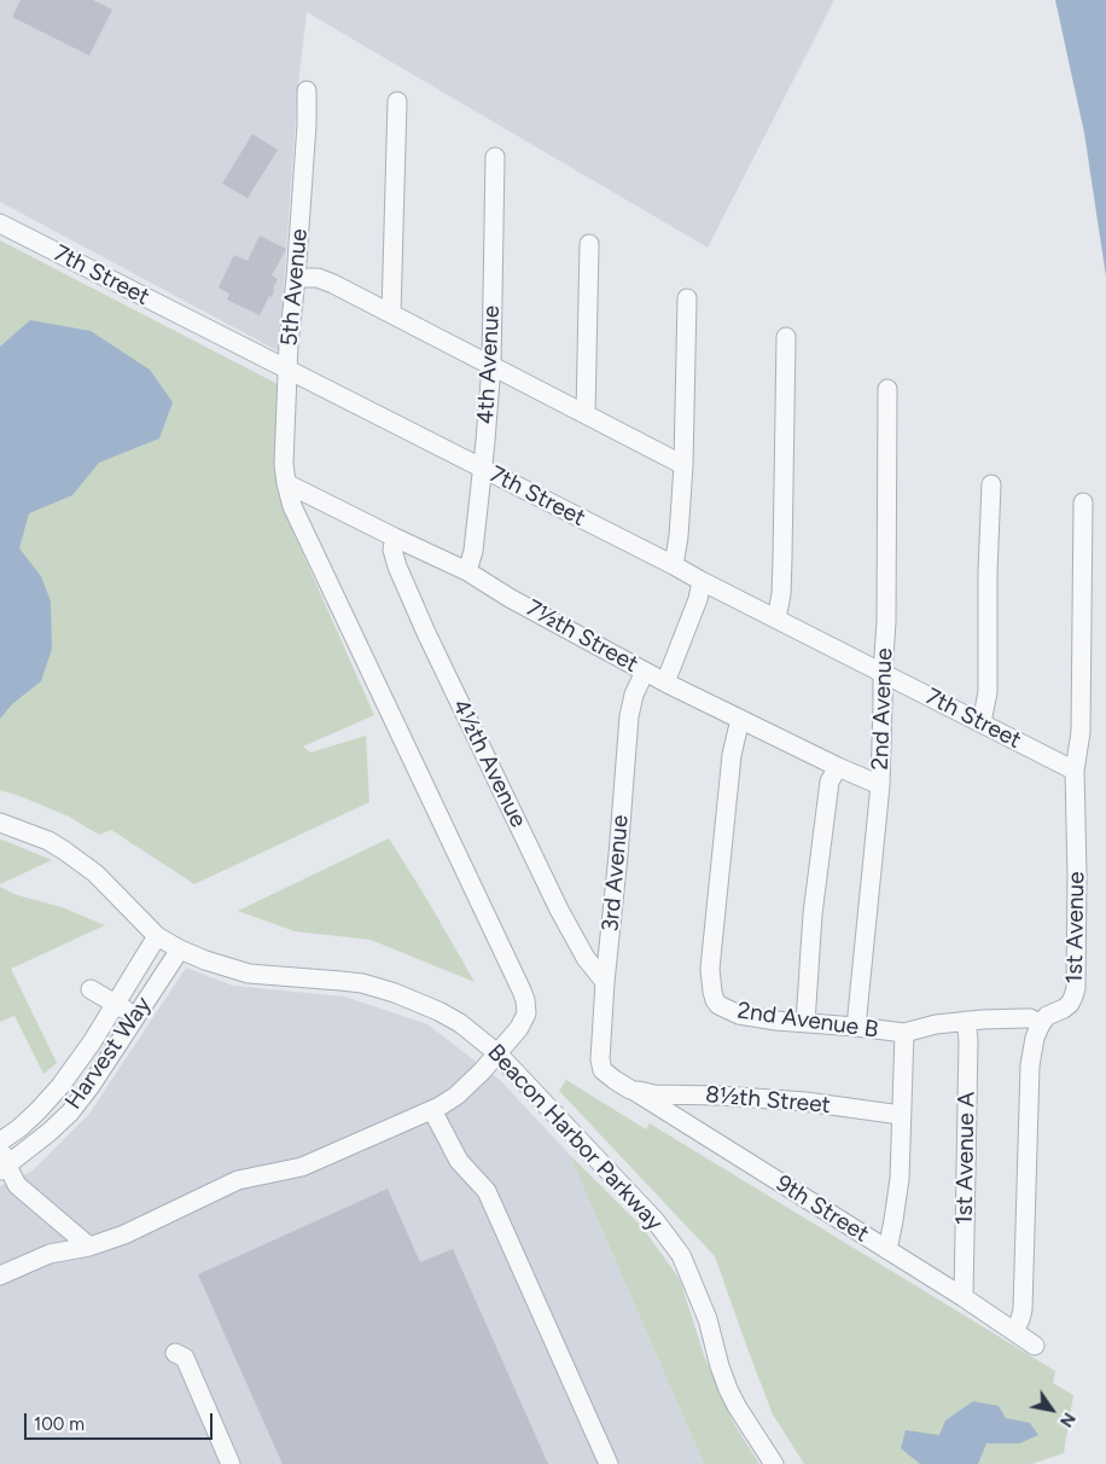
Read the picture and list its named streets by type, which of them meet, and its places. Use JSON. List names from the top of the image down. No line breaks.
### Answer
{"streets":{"street":["7th Street","5th Avenue","4th Avenue","7½th Street","2nd Avenue","4½th Avenue","3rd Avenue","1st Avenue","2nd Avenue B","Harvest Way","8½th Street","Beacon Harbor Parkway","1st Avenue A","9th Street"]},"crossings":[["7th Street","5th Avenue"],["7th Street","4th Avenue"],["7th Street","2nd Avenue"],["7th Street","1st Avenue"],["5th Avenue","7½th Street"],["5th Avenue","Beacon Harbor Parkway"],["4th Avenue","7½th Street"],["7½th Street","2nd Avenue"],["7½th Street","4½th Avenue"],["7½th Street","3rd Avenue"],["7½th Street","2nd Avenue B"],["2nd Avenue","2nd Avenue B"],["4½th Avenue","3rd Avenue"],["3rd Avenue","9th Street"],["1st Avenue","2nd Avenue B"],["2nd Avenue B","1st Avenue A"],["Harvest Way","Beacon Harbor Parkway"],["8½th Street","9th Street"],["1st Avenue A","9th Street"]],"scale_bar":"100 m","north":"bottom right"}
